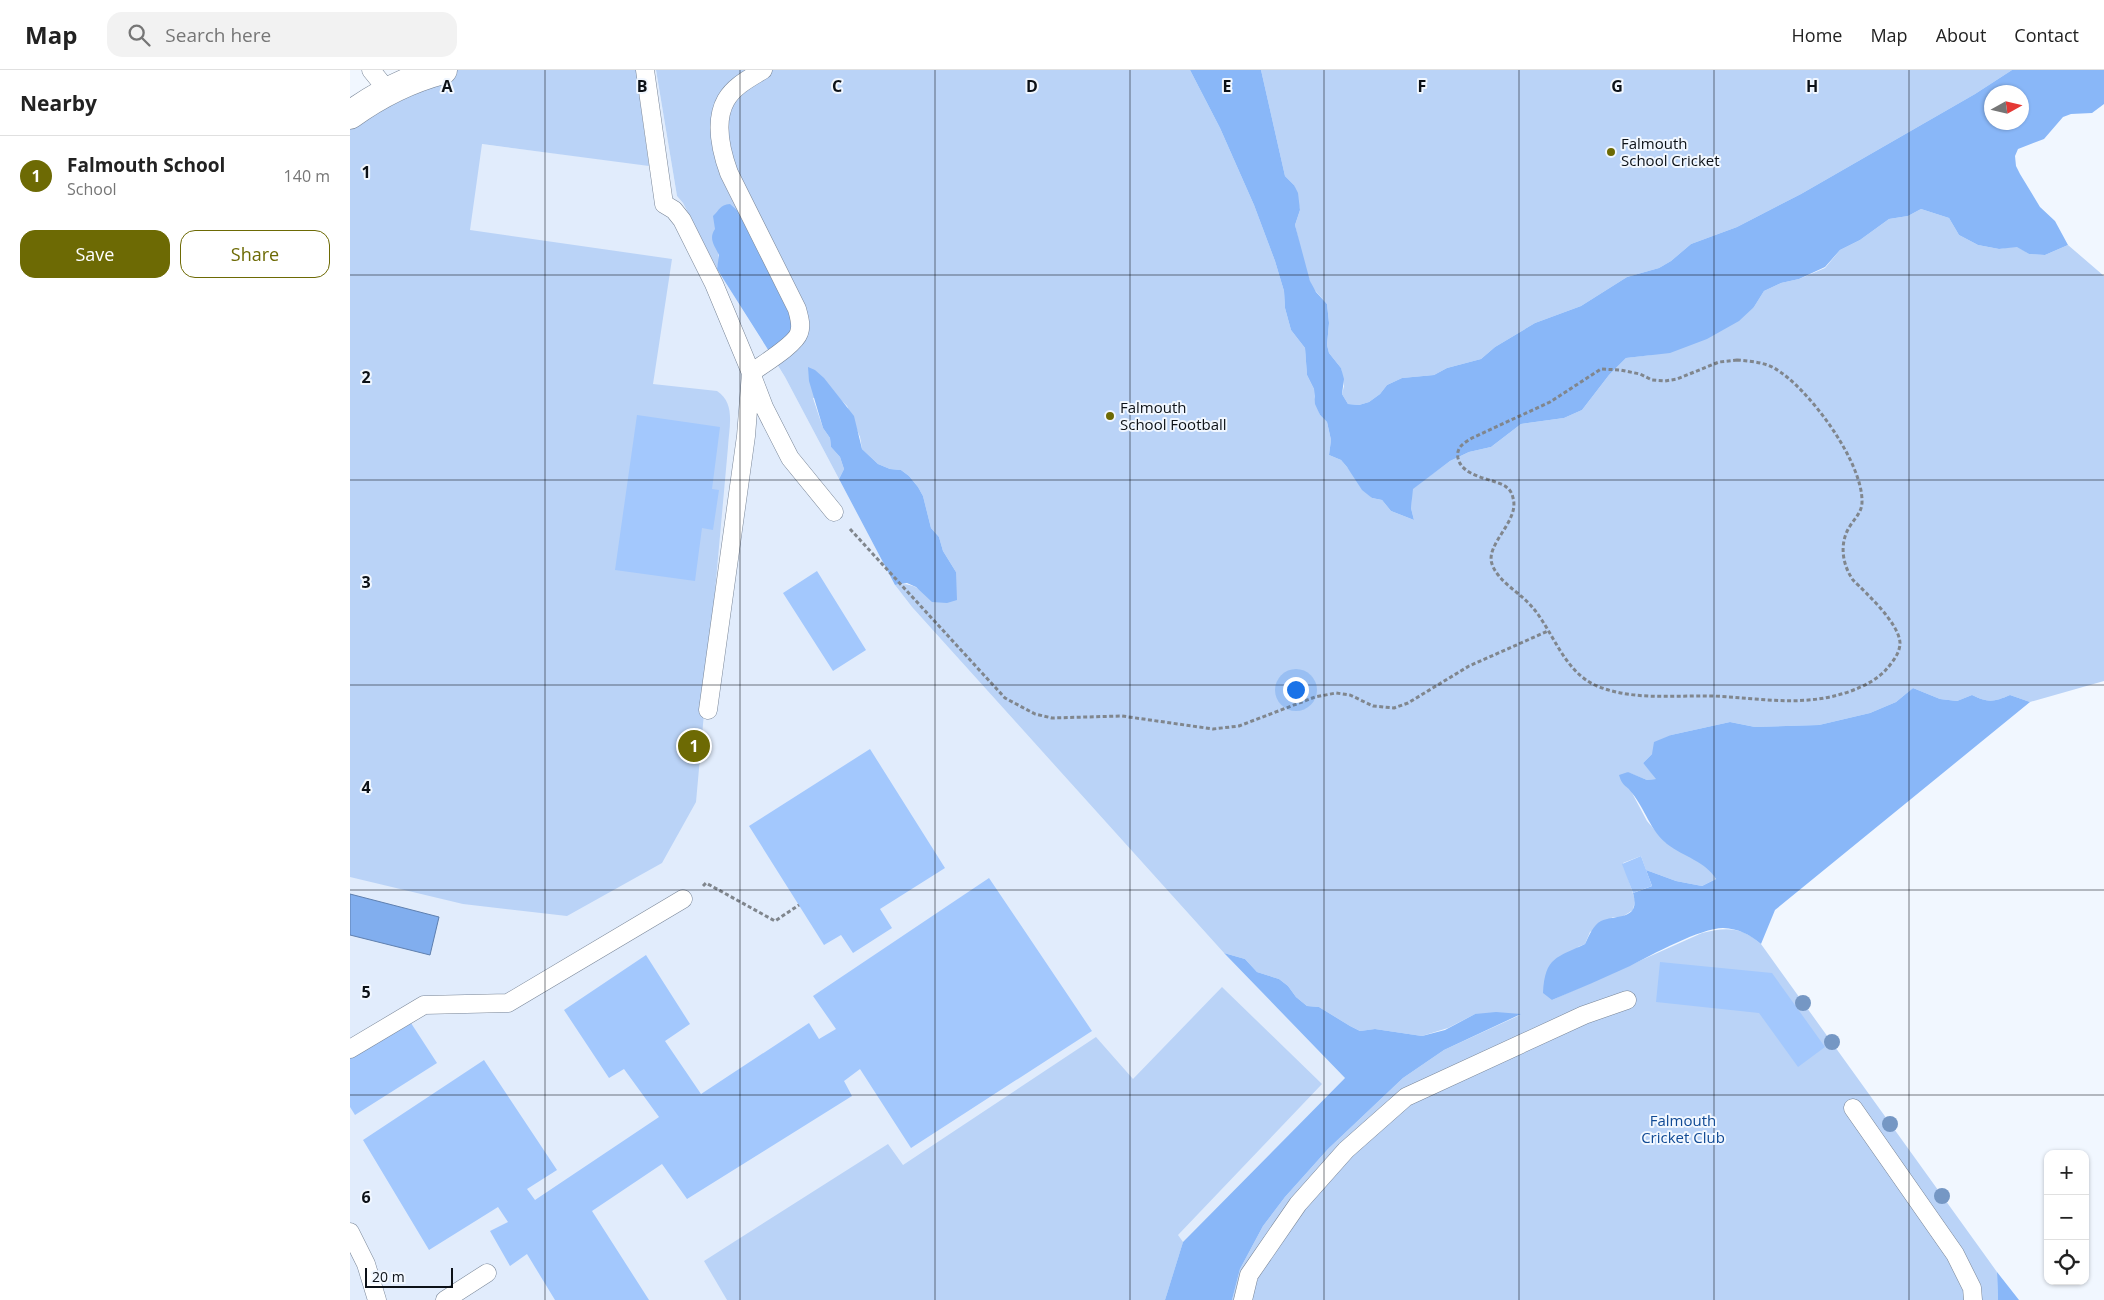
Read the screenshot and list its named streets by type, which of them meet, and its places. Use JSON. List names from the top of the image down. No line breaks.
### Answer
{"parks":["Falmouth Cricket Club"],"places":["Falmouth School Cricket","Falmouth School Football"],"scale_bar":"20 m","north":"right","page":{"header":"Map","search":"Search here","nav":["Home","Map","About","Contact"],"heading":"Nearby","list":[{"mark":"1","name":"Falmouth School","note":"School","value":"140 m"}],"buttons":["Save","Share"],"pins":"1","map_buttons":["+","−"],"scale":"20 m"},"grid":{"columns":["A","B","C","D","E","F","G","H"],"rows":["1","2","3","4","5","6"]}}
